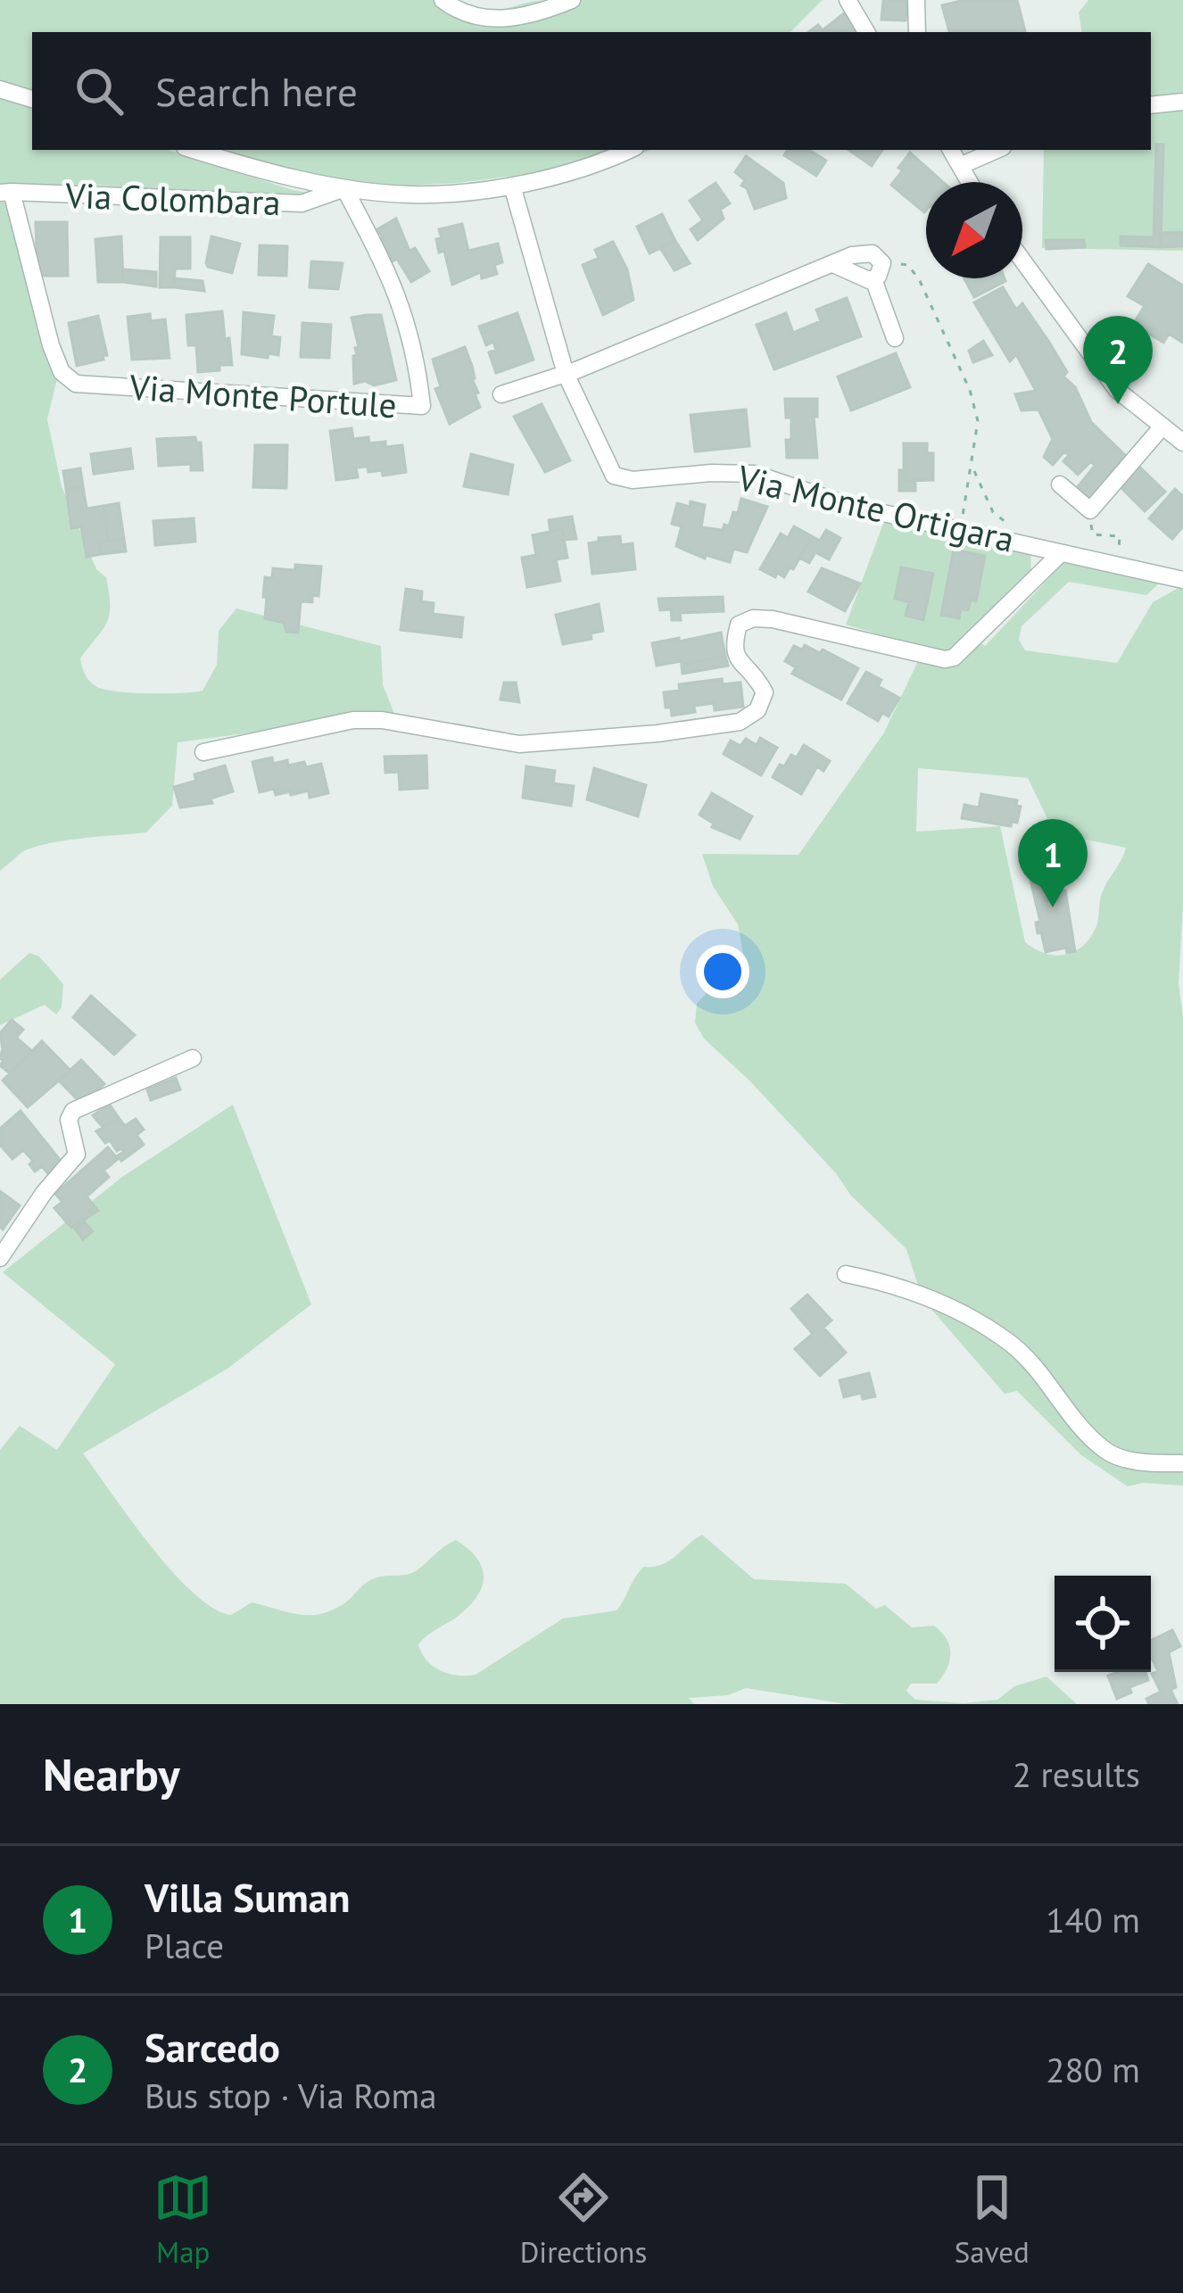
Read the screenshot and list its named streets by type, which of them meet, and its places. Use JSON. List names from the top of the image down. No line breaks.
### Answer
{"streets":{"street":["Via Colombara","Via Monte Portule","Via Monte Ortigara"]},"crossings":[["Via Colombara","Via Monte Portule"]],"north":"bottom left","page":{"search":"Search here","pins":["2","1"],"heading":["Nearby","2 results"],"list":[{"mark":"1","name":"Villa Suman","note":"Place","value":"140 m"},{"mark":"2","name":"Sarcedo","note":"Bus stop · Via Roma","value":"280 m"}],"nav":["Map","Directions","Saved"]}}
